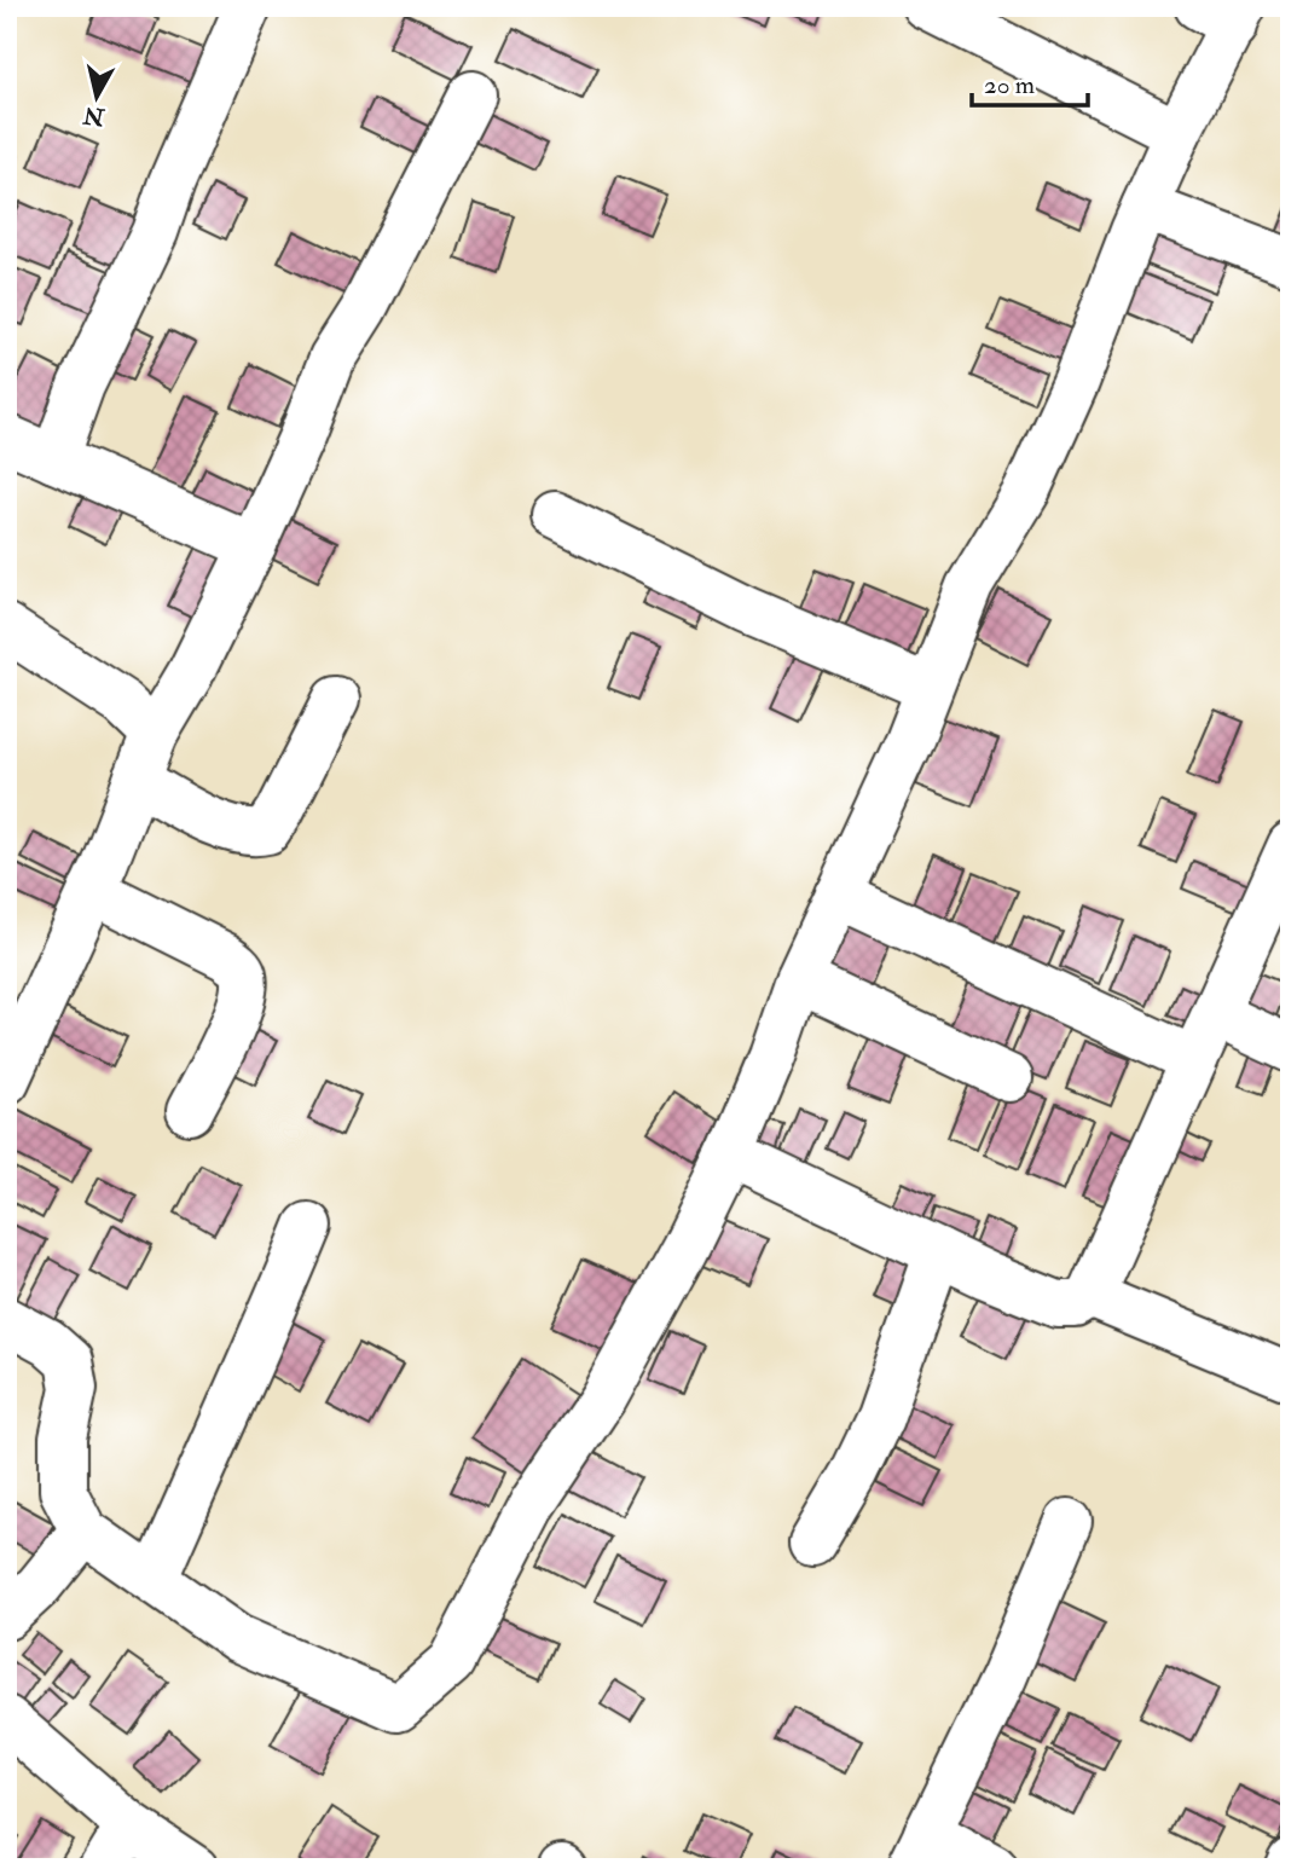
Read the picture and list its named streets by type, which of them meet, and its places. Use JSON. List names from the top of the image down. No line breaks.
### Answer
{"scale_bar":"20 m","north":"bottom"}
